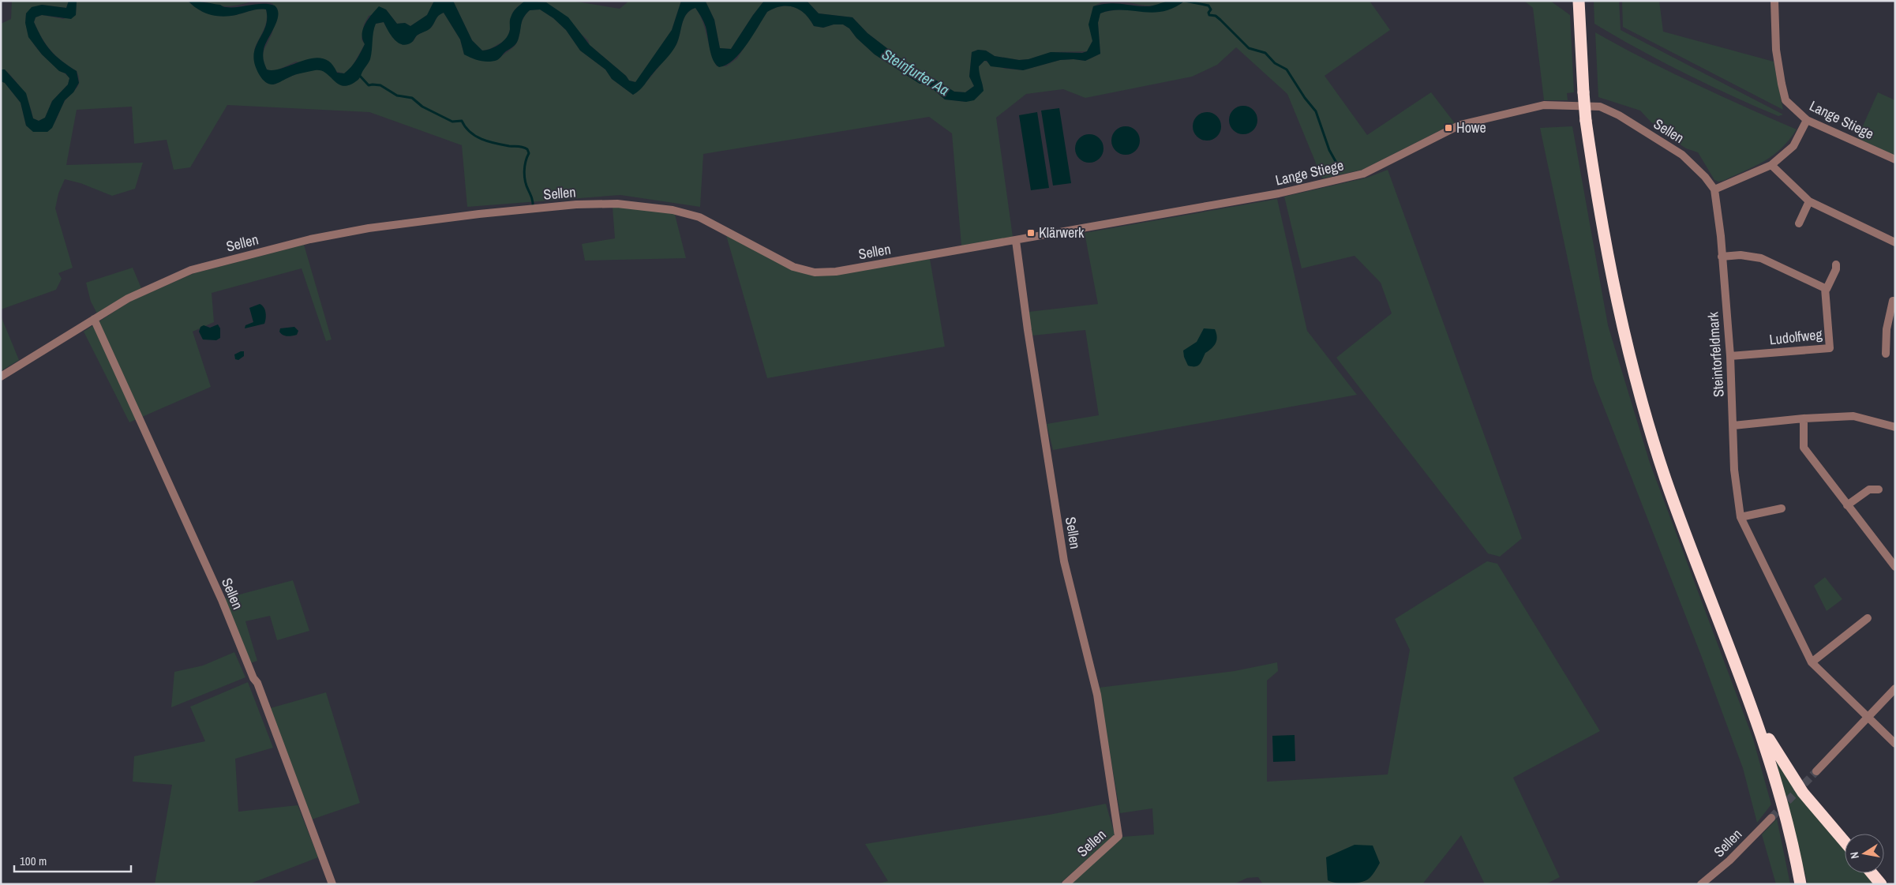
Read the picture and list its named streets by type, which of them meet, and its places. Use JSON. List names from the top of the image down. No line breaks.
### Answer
{"streets":{"street":["Lange Stiege","Sellen","Ludolfweg","Steintorfeldmark"]},"crossings":[["Lange Stiege","Sellen"],["Sellen","Steintorfeldmark"],["Ludolfweg","Steintorfeldmark"]],"water":["Steinfurter Aa"],"places":{"transit":["Howe","Klärwerk"]},"scale_bar":"100 m","north":"left"}
